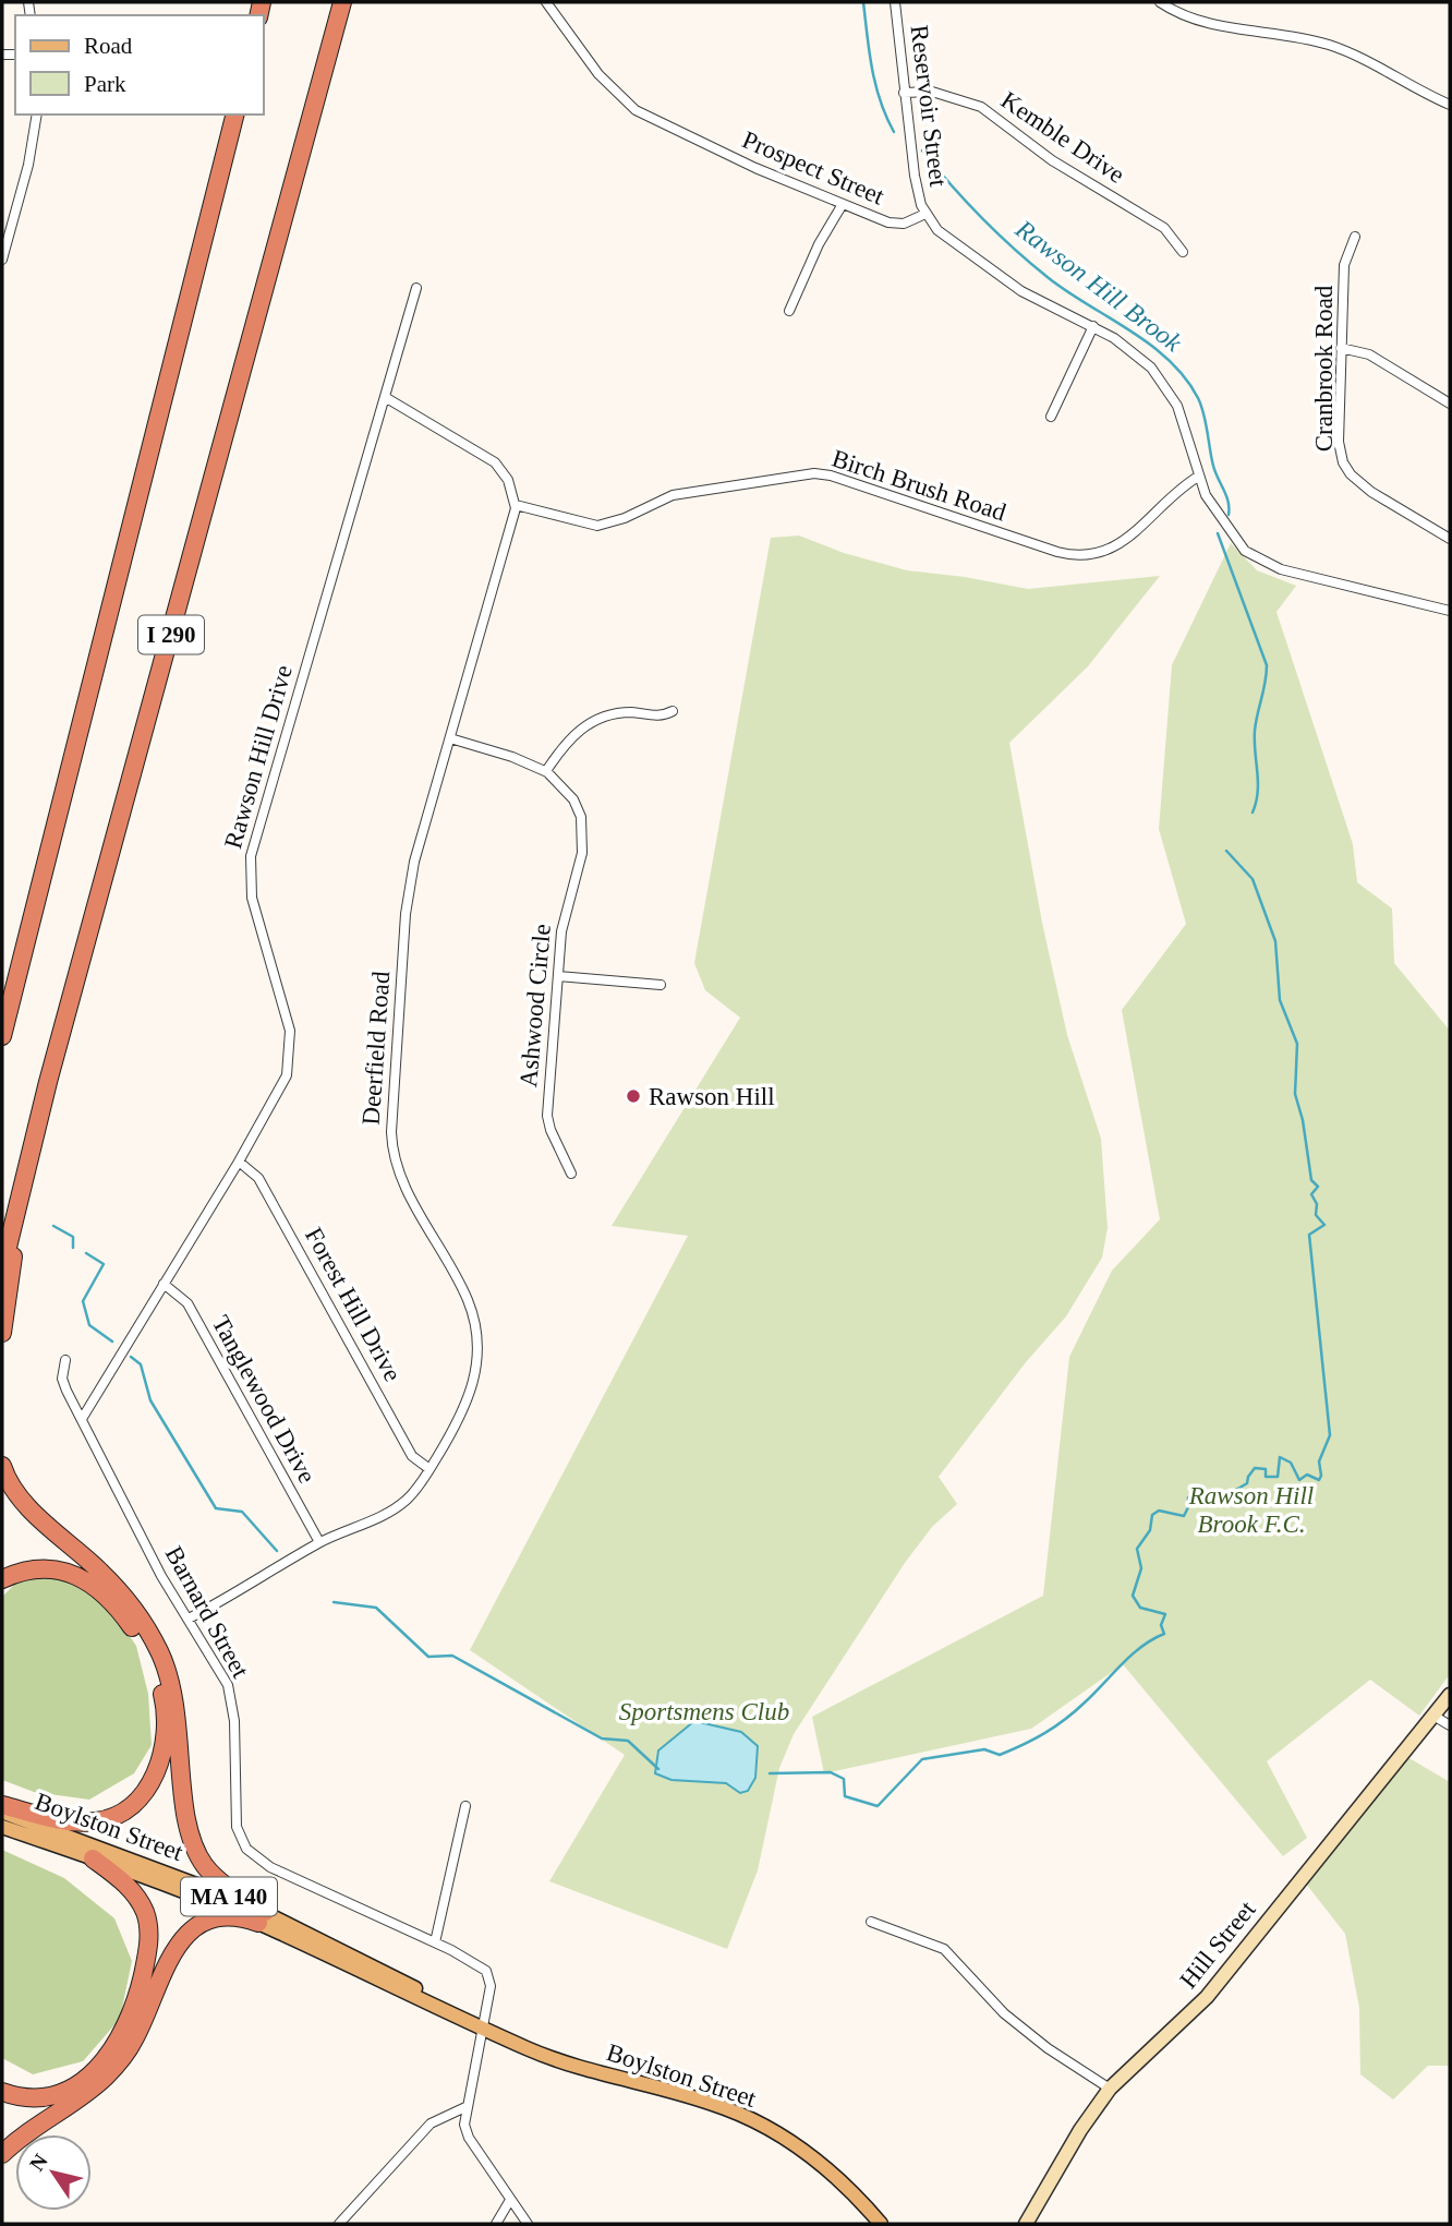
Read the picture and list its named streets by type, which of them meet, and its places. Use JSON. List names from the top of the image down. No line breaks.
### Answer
{"streets":{"highway":["I 290"],"main road":["Boylston Street","MA 140"],"street":["Reservoir Street","Kemble Drive","Prospect Street","Cranbrook Road","Birch Brush Road","Rawson Hill Drive","Ashwood Circle","Deerfield Road","Forest Hill Drive","Tanglewood Drive","Barnard Street","Hill Street"]},"crossings":[["Reservoir Street","Kemble Drive"],["Reservoir Street","Prospect Street"],["Birch Brush Road","Deerfield Road"],["Rawson Hill Drive","Forest Hill Drive"],["Rawson Hill Drive","Tanglewood Drive"],["Rawson Hill Drive","Barnard Street"],["Ashwood Circle","Deerfield Road"],["Deerfield Road","Forest Hill Drive"],["Deerfield Road","Tanglewood Drive"],["Deerfield Road","Barnard Street"],["Barnard Street","Boylston Street"]],"water":["Rawson Hill Brook"],"parks":["Rawson Hill Brook F.C.","Sportsmens Club"],"places":["Rawson Hill"],"legend":["Road","Park"],"north":"top left"}
